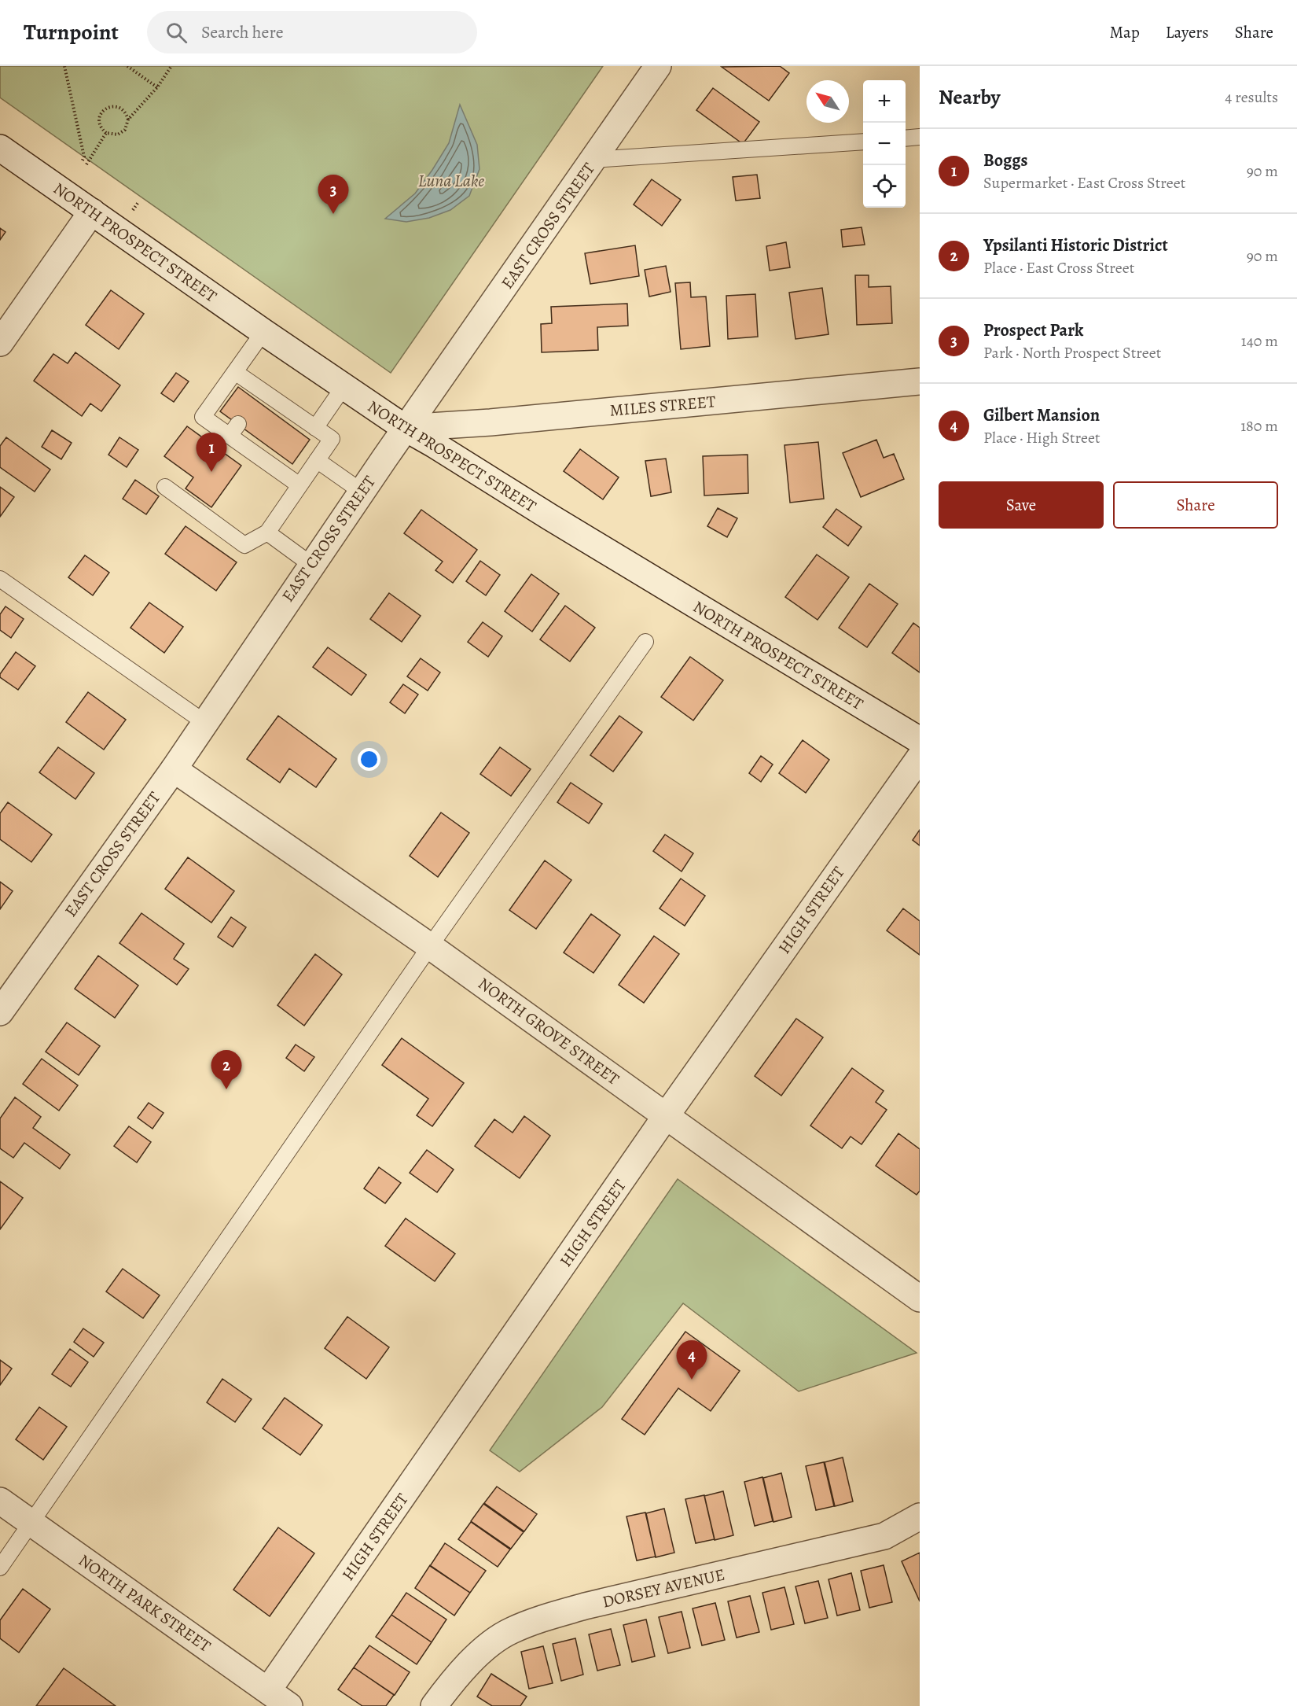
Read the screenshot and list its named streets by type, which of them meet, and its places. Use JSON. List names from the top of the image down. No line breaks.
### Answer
{"streets":{"street":["EAST CROSS STREET","NORTH PROSPECT STREET","MILES STREET","HIGH STREET","NORTH GROVE STREET","DORSEY AVENUE","NORTH PARK STREET"]},"crossings":[["EAST CROSS STREET","NORTH PROSPECT STREET"],["EAST CROSS STREET","MILES STREET"],["EAST CROSS STREET","NORTH GROVE STREET"],["NORTH PROSPECT STREET","MILES STREET"],["NORTH PROSPECT STREET","HIGH STREET"],["HIGH STREET","NORTH GROVE STREET"],["HIGH STREET","NORTH PARK STREET"]],"water":["Luna Lake"],"north":"top left","page":{"header":"Turnpoint","search":"Search here","nav":["Map","Layers","Share"],"heading":["Nearby","4 results"],"map_buttons":["+","−"],"list":[{"mark":"1","name":"Boggs","note":"Supermarket · East Cross Street","value":"90 m"},{"mark":"2","name":"Ypsilanti Historic District","note":"Place · East Cross Street","value":"90 m"},{"mark":"3","name":"Prospect Park","note":"Park · North Prospect Street","value":"140 m"},{"mark":"4","name":"Gilbert Mansion","note":"Place · High Street","value":"180 m"}],"pins":["3","1","2","4"],"buttons":["Save","Share"]}}
